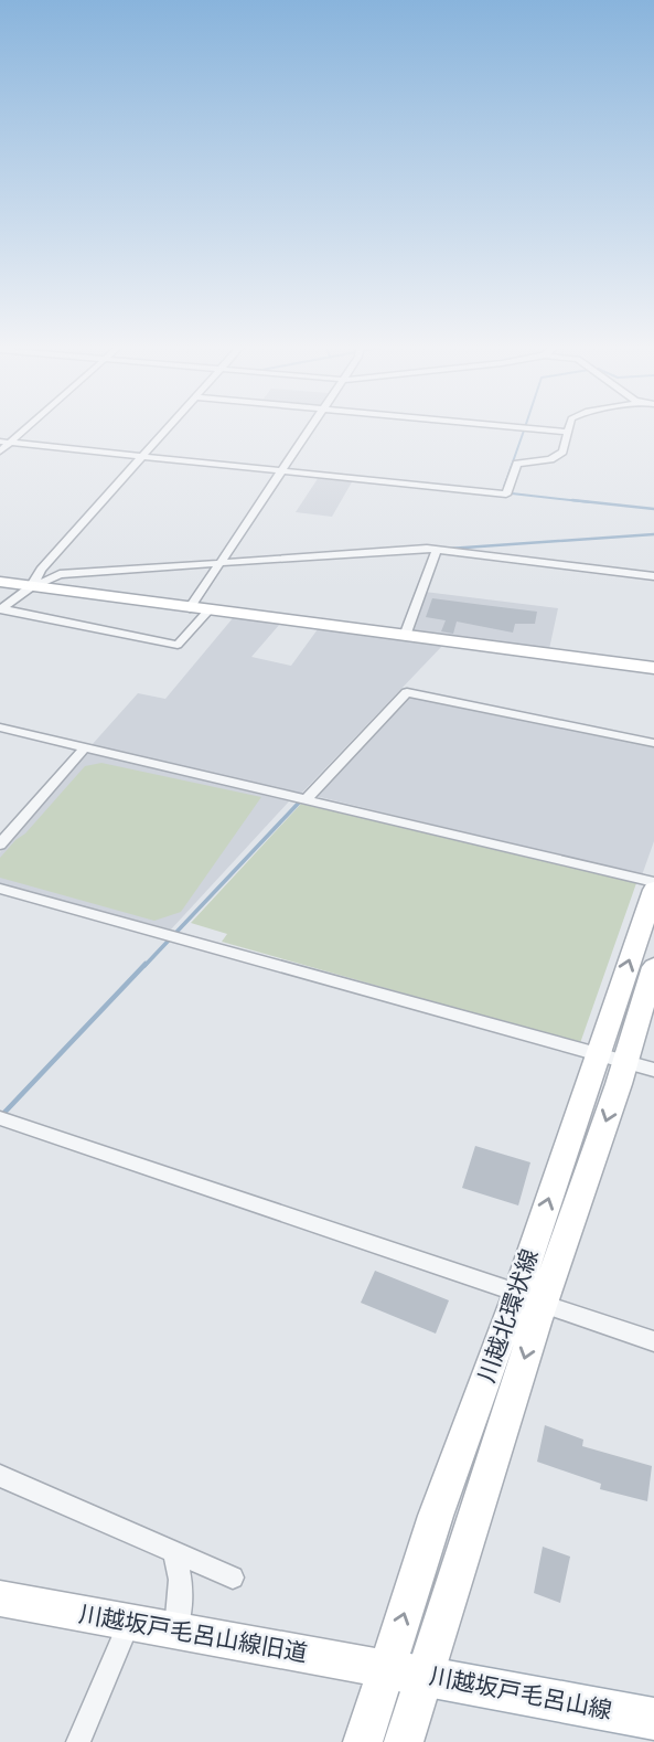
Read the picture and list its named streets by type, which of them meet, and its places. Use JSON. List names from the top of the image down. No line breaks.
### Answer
{"streets":{"main road":["川越坂戸毛呂山線"],"street":["川越北環状線","川越坂戸毛呂山線旧道"]},"crossings":[["川越北環状線","川越坂戸毛呂山線旧道"],["川越北環状線","川越坂戸毛呂山線"],["川越坂戸毛呂山線旧道","川越坂戸毛呂山線"]]}
